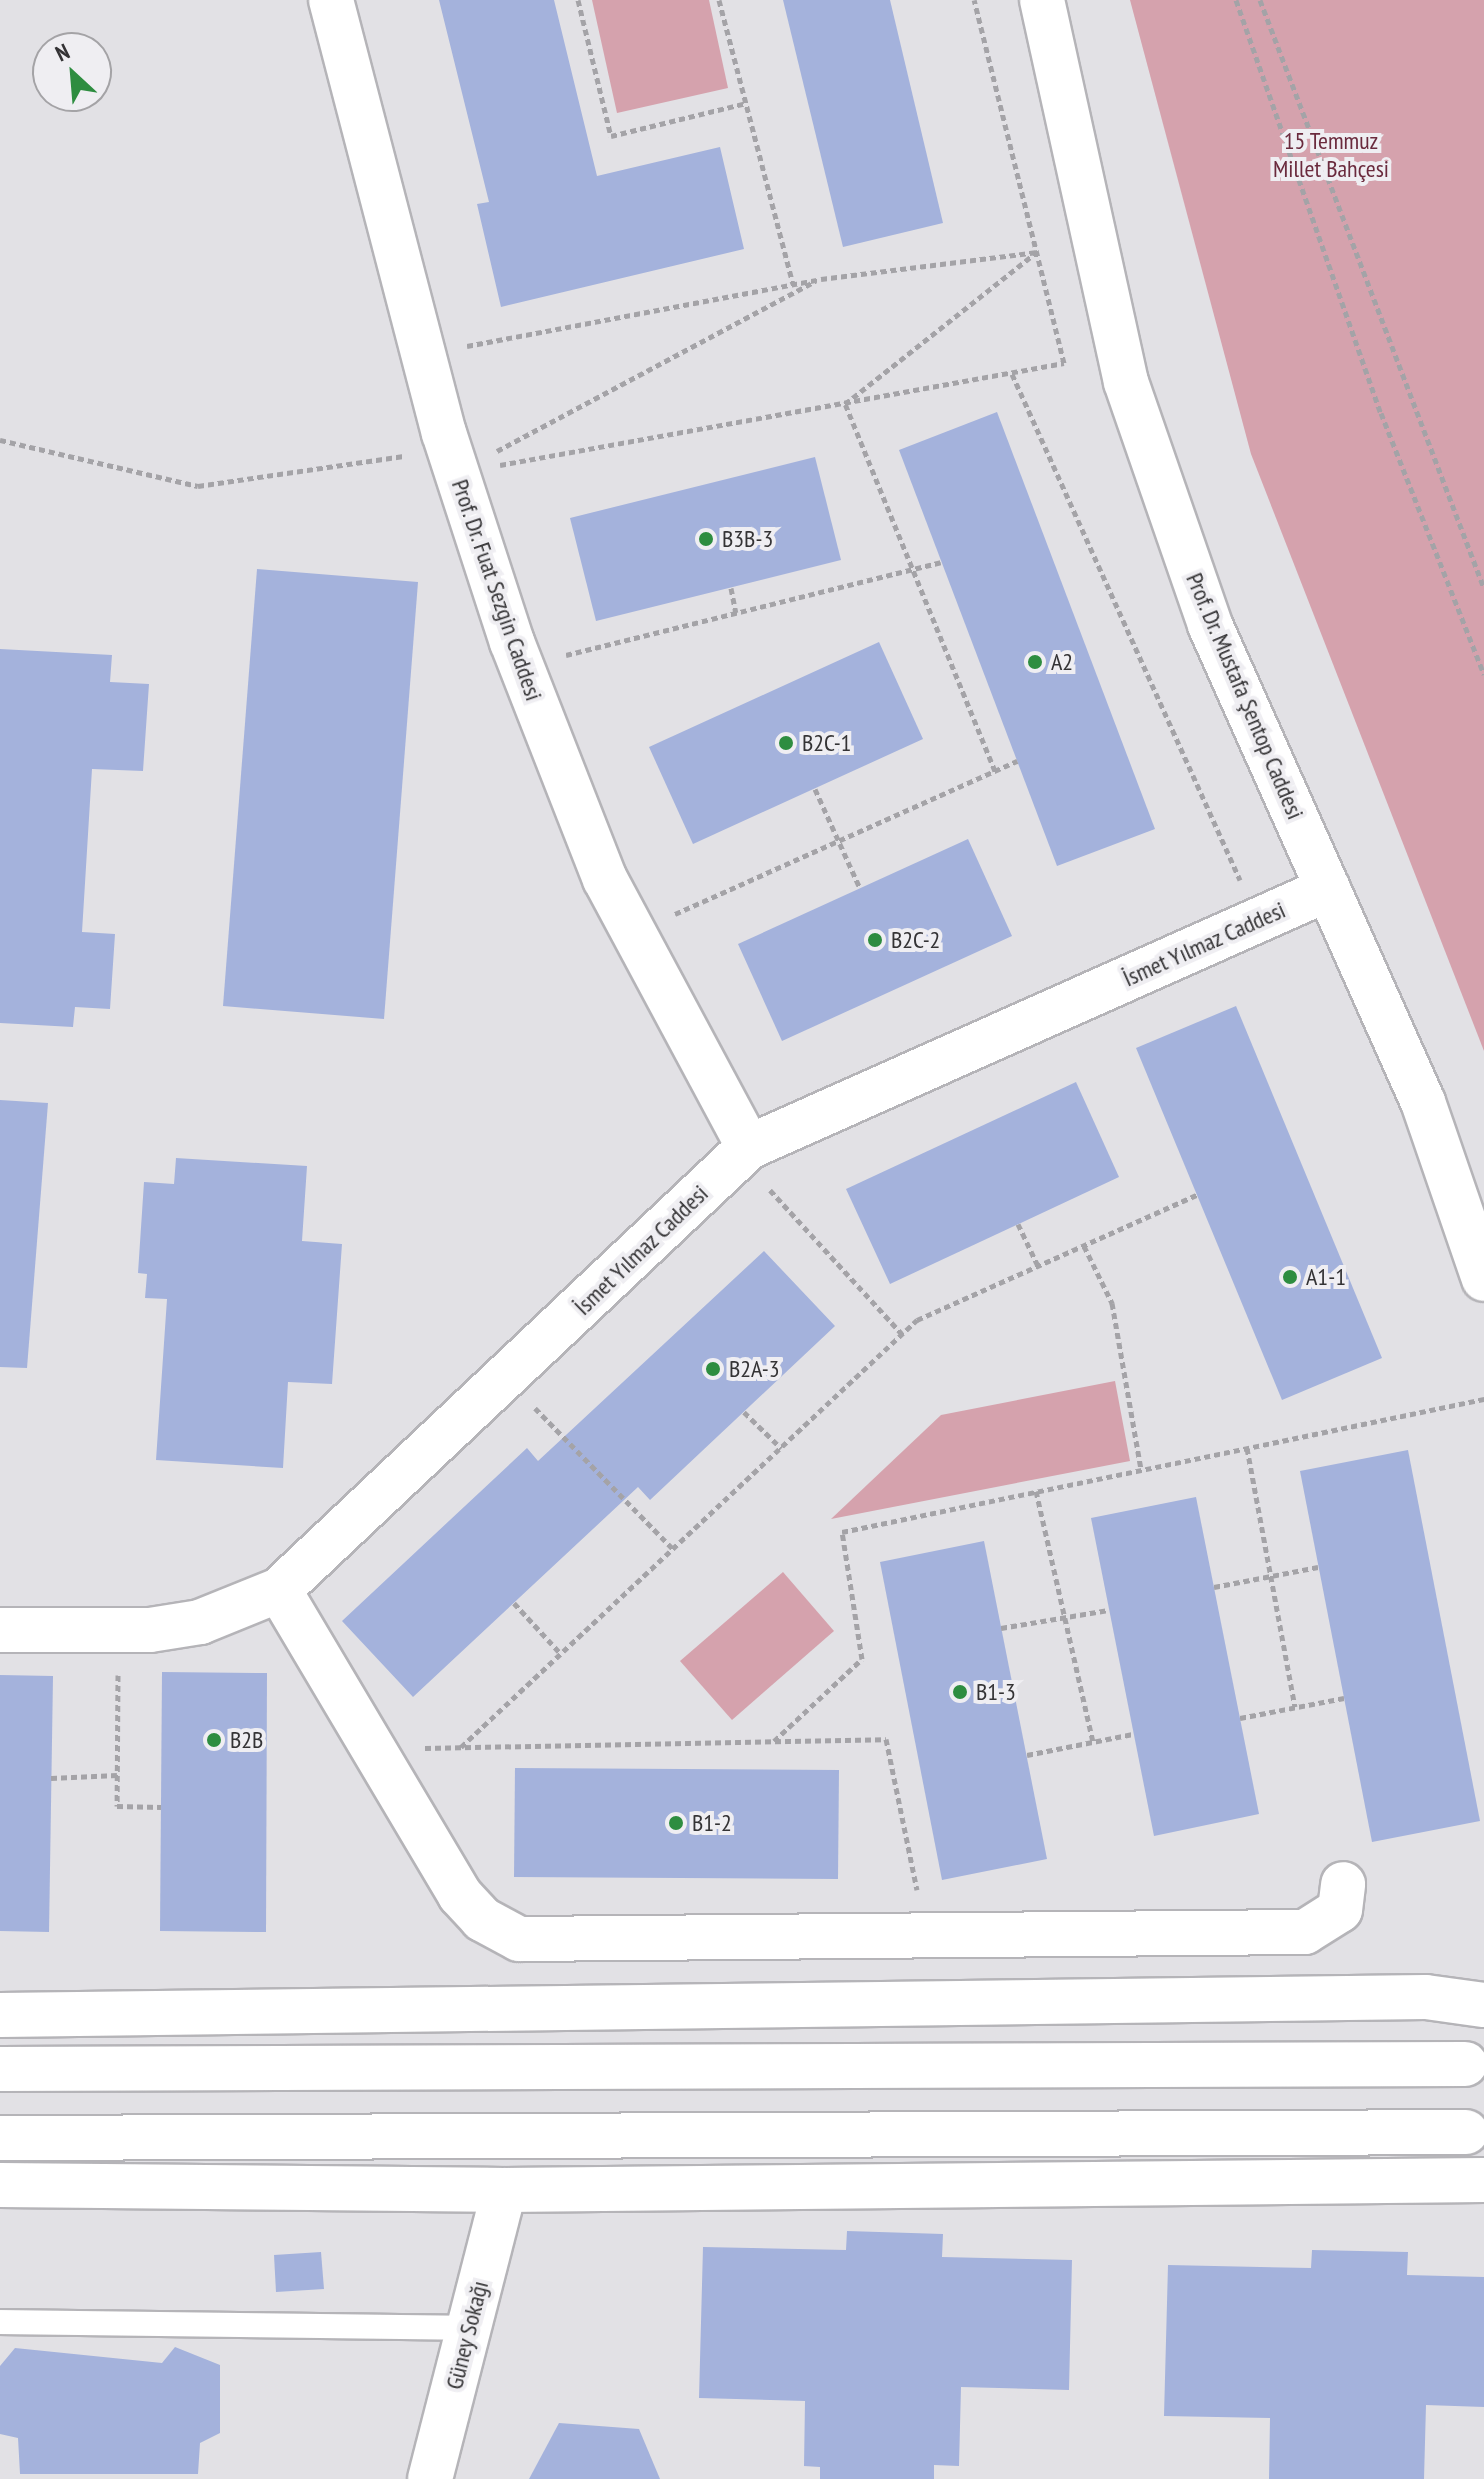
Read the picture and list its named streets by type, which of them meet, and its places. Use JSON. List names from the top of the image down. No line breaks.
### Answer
{"streets":{"main road":["Prof. Dr. Fuat Sezgin Caddesi","Prof. Dr. Mustafa Şentop Caddesi","İsmet Yılmaz Caddesi","Güney Sokağı"]},"crossings":[["Prof. Dr. Fuat Sezgin Caddesi","İsmet Yılmaz Caddesi"],["Prof. Dr. Mustafa Şentop Caddesi","İsmet Yılmaz Caddesi"]],"parks":["15 Temmuz Millet Bahçesi"],"places":["B3B-3","A2","B2C-1","B2C-2","A1-1","B2A-3","B1-3","B2B","B1-2"],"north":"top left"}
